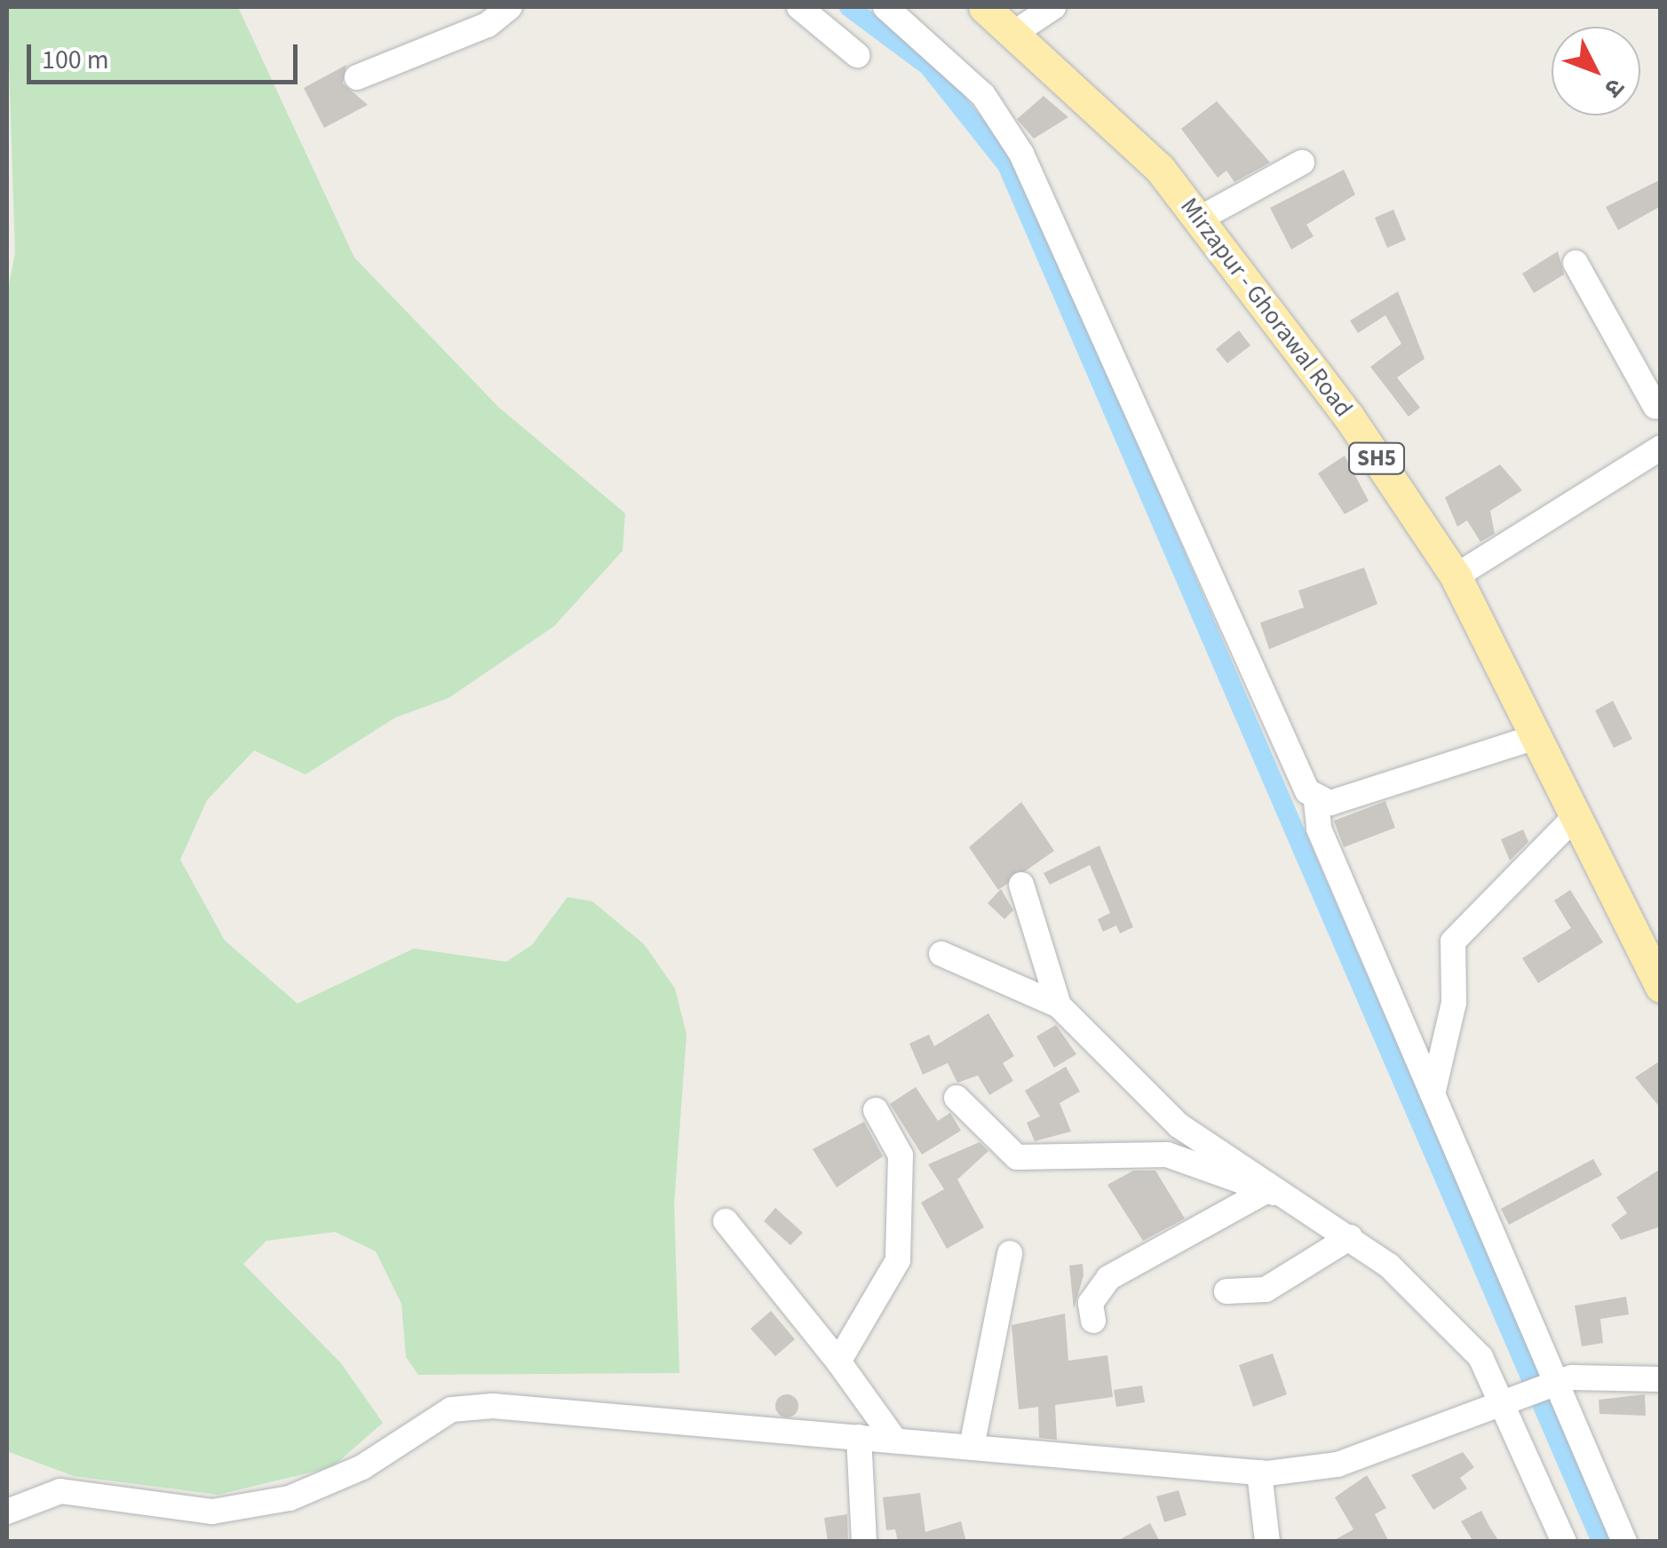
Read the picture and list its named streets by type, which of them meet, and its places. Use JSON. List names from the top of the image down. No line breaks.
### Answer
{"streets":{"main road":["Mirzapur - Ghorawal Road","SH5"]},"scale_bar":"100 m","north":"bottom right"}
